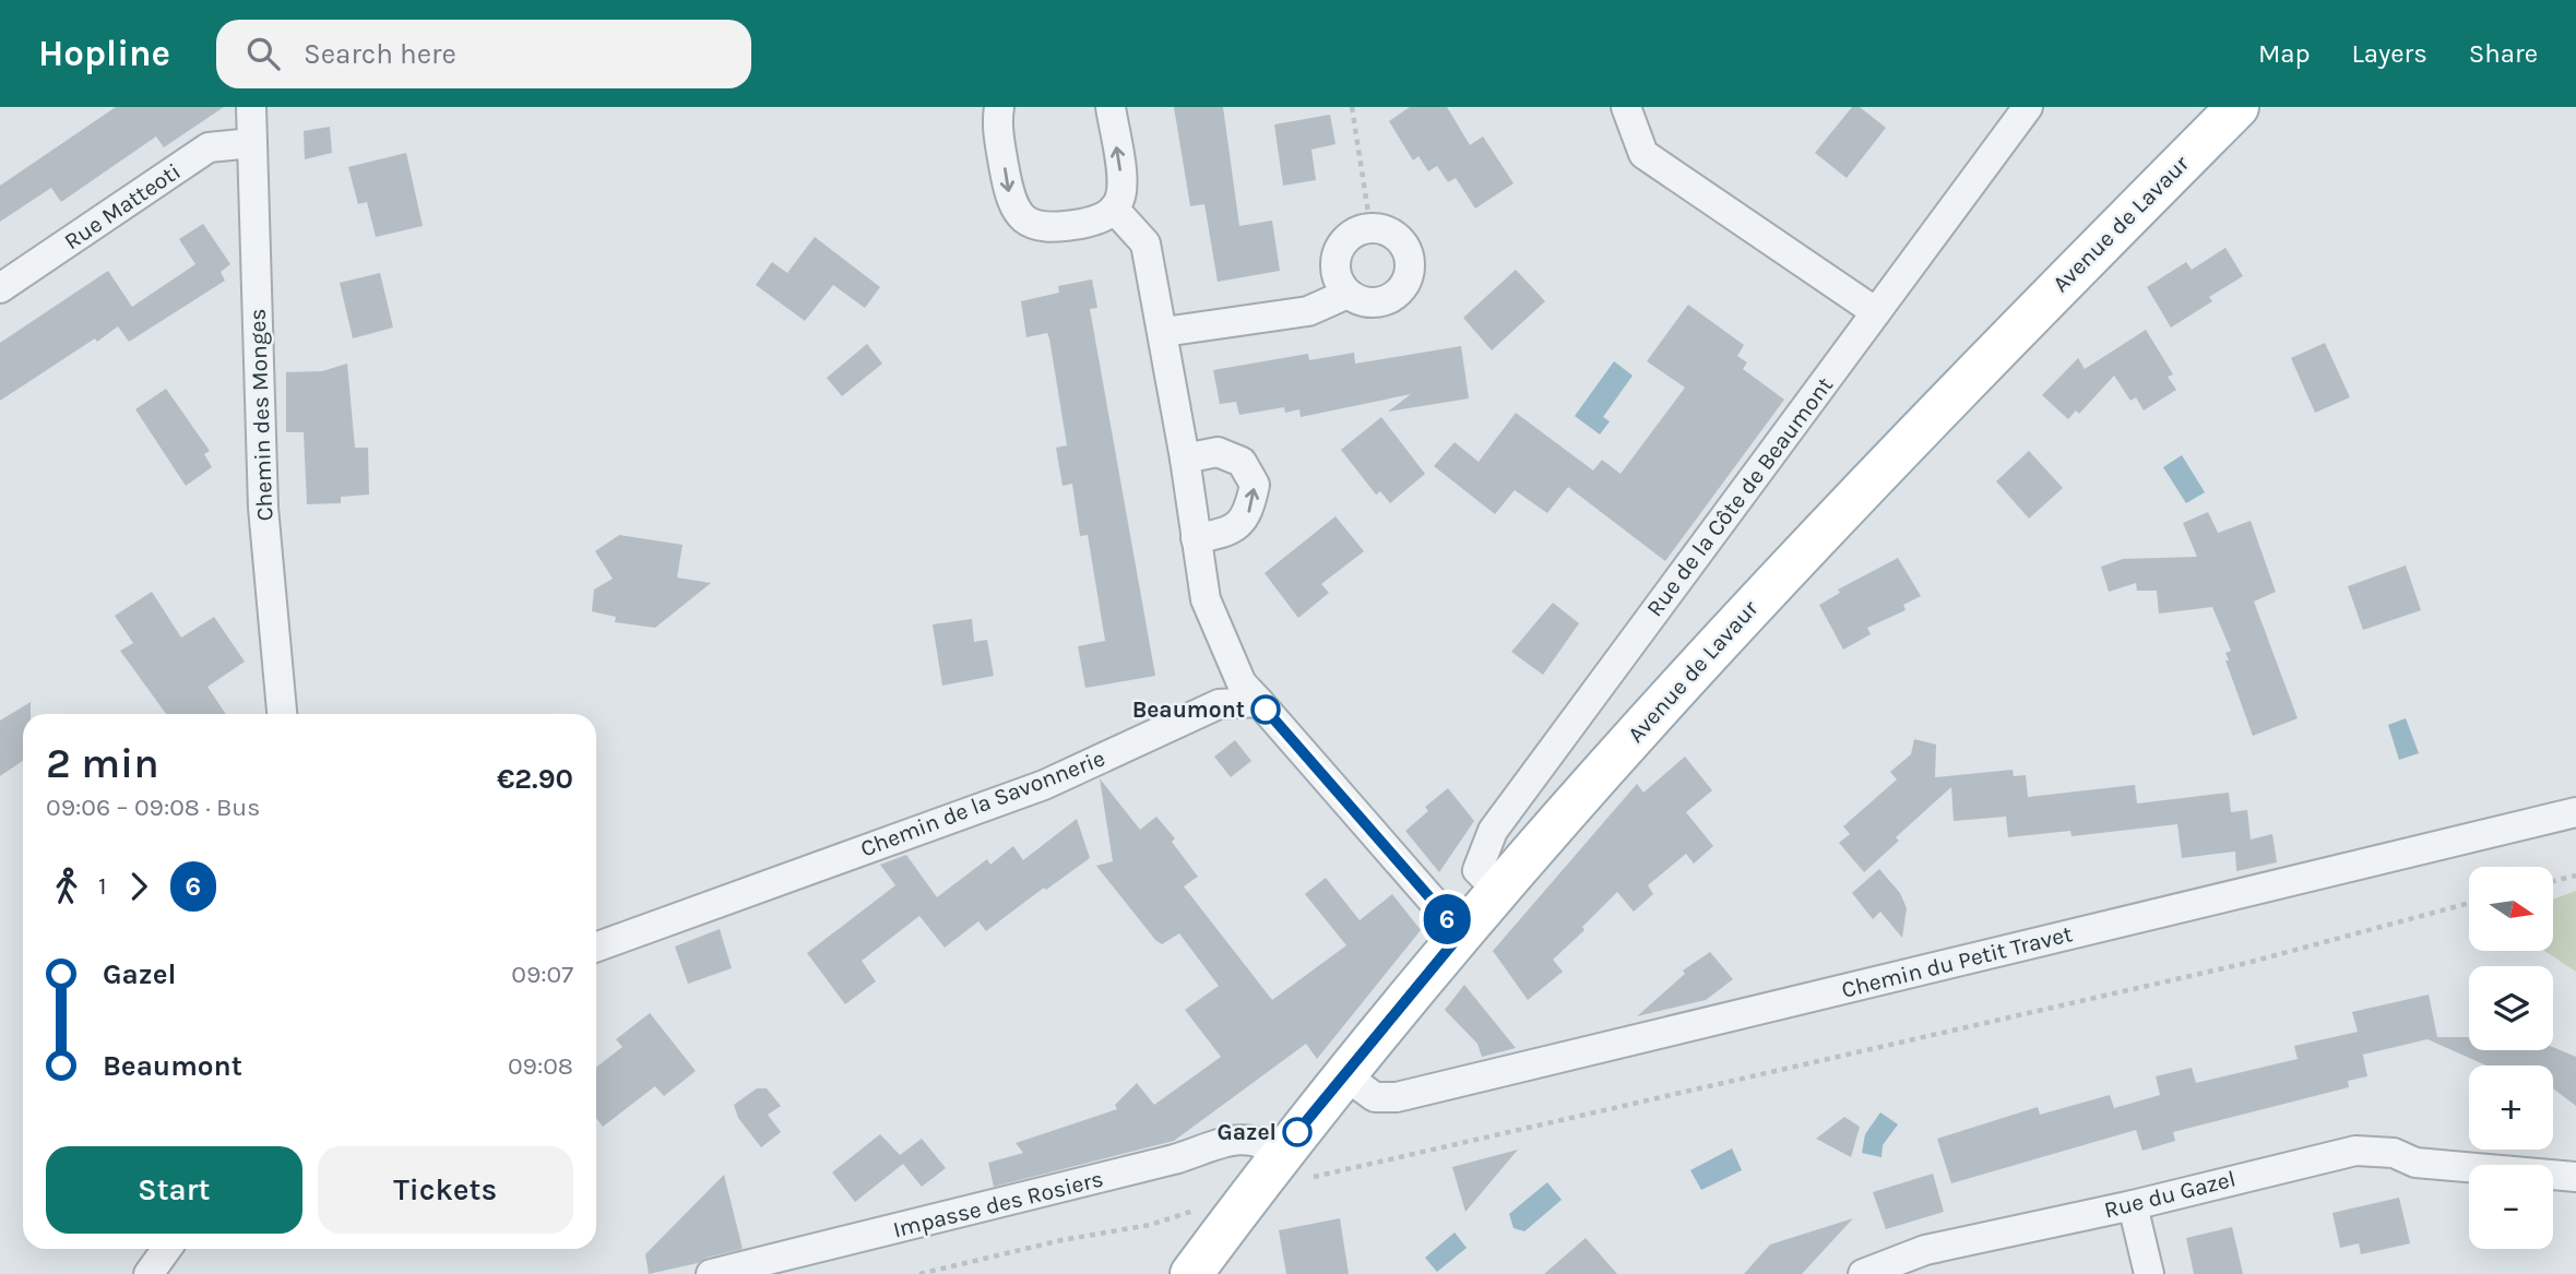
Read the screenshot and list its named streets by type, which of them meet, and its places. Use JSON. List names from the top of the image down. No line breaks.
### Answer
{"streets":{"main road":["Avenue de Lavaur"],"street":["Rue Matteoti","Chemin des Monges","Rue de la Côte de Beaumont","Chemin de la Savonnerie","Chemin du Petit Travet","Rue du Gazel","Impasse des Rosiers"]},"crossings":[["Rue Matteoti","Chemin des Monges"],["Avenue de Lavaur","Rue de la Côte de Beaumont"],["Avenue de Lavaur","Chemin du Petit Travet"],["Avenue de Lavaur","Impasse des Rosiers"]],"places":["Beaumont","Gazel"],"lines":["bus line 6"],"north":"right","page":{"header":"Hopline","search":"Search here","nav":["Map","Layers","Share"],"on_map":"6","heading":["2 min","09:06 – 09:08 · Bus","€2.90"],"legs":["1","6"],"map_buttons":["+","−"],"list":[{"name":"Gazel","value":"09:07"},{"name":"Beaumont","value":"09:08"}],"buttons":["Start","Tickets"]}}
